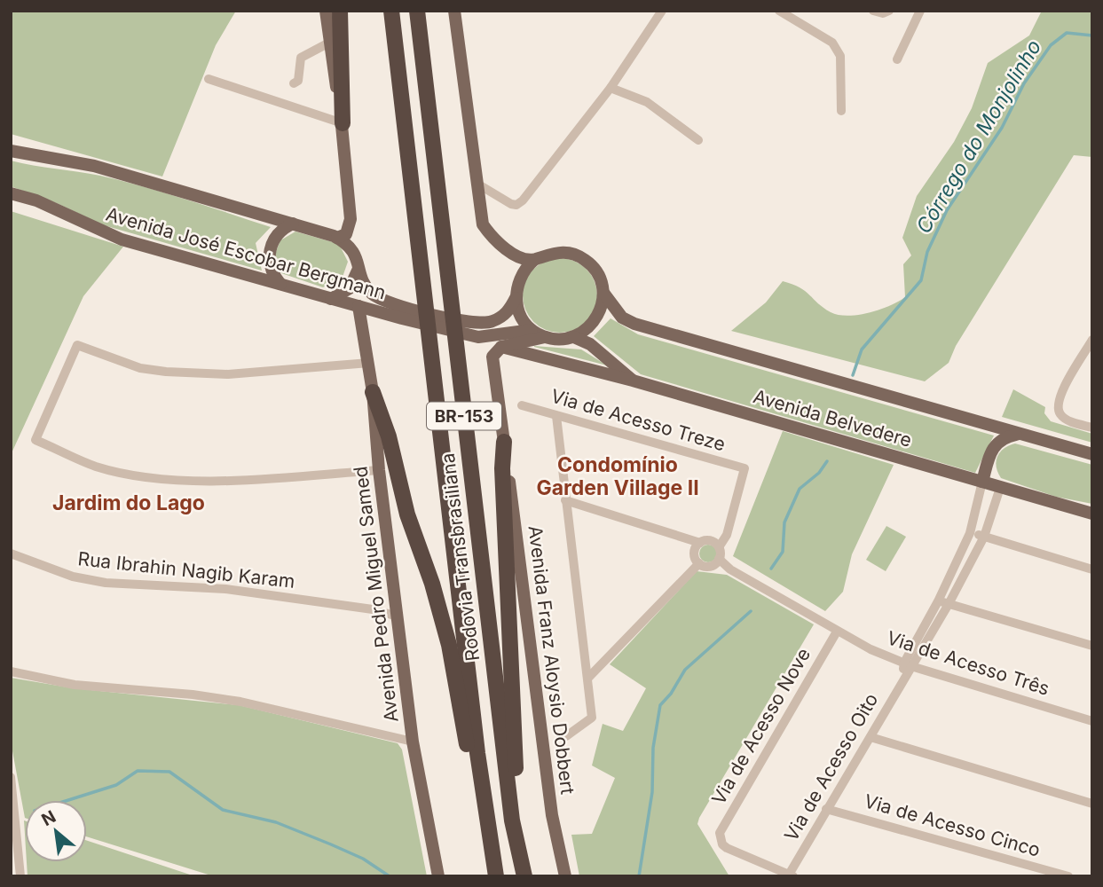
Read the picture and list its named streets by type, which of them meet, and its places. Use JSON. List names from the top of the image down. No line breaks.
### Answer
{"streets":{"highway":["BR-153","Rodovia Transbrasiliana"],"main road":["Avenida José Escobar Bergmann","Avenida Belvedere","Avenida Pedro Miguel Samed","Avenida Franz Aloysio Dobbert"],"street":["Via de Acesso Treze","Rua Ibrahin Nagib Karam","Via de Acesso Três","Via de Acesso Nove","Via de Acesso Oito","Via de Acesso Cinco"]},"crossings":[["Avenida José Escobar Bergmann","Avenida Pedro Miguel Samed"],["Avenida Belvedere","Via de Acesso Oito"],["Rua Ibrahin Nagib Karam","Avenida Pedro Miguel Samed"],["Via de Acesso Três","Via de Acesso Nove"],["Via de Acesso Três","Via de Acesso Oito"],["Via de Acesso Nove","Via de Acesso Oito"],["Via de Acesso Oito","Via de Acesso Cinco"]],"districts":["Condomínio Garden Village II","Jardim do Lago"],"water":["Córrego do Monjolinho"],"north":"top left"}
